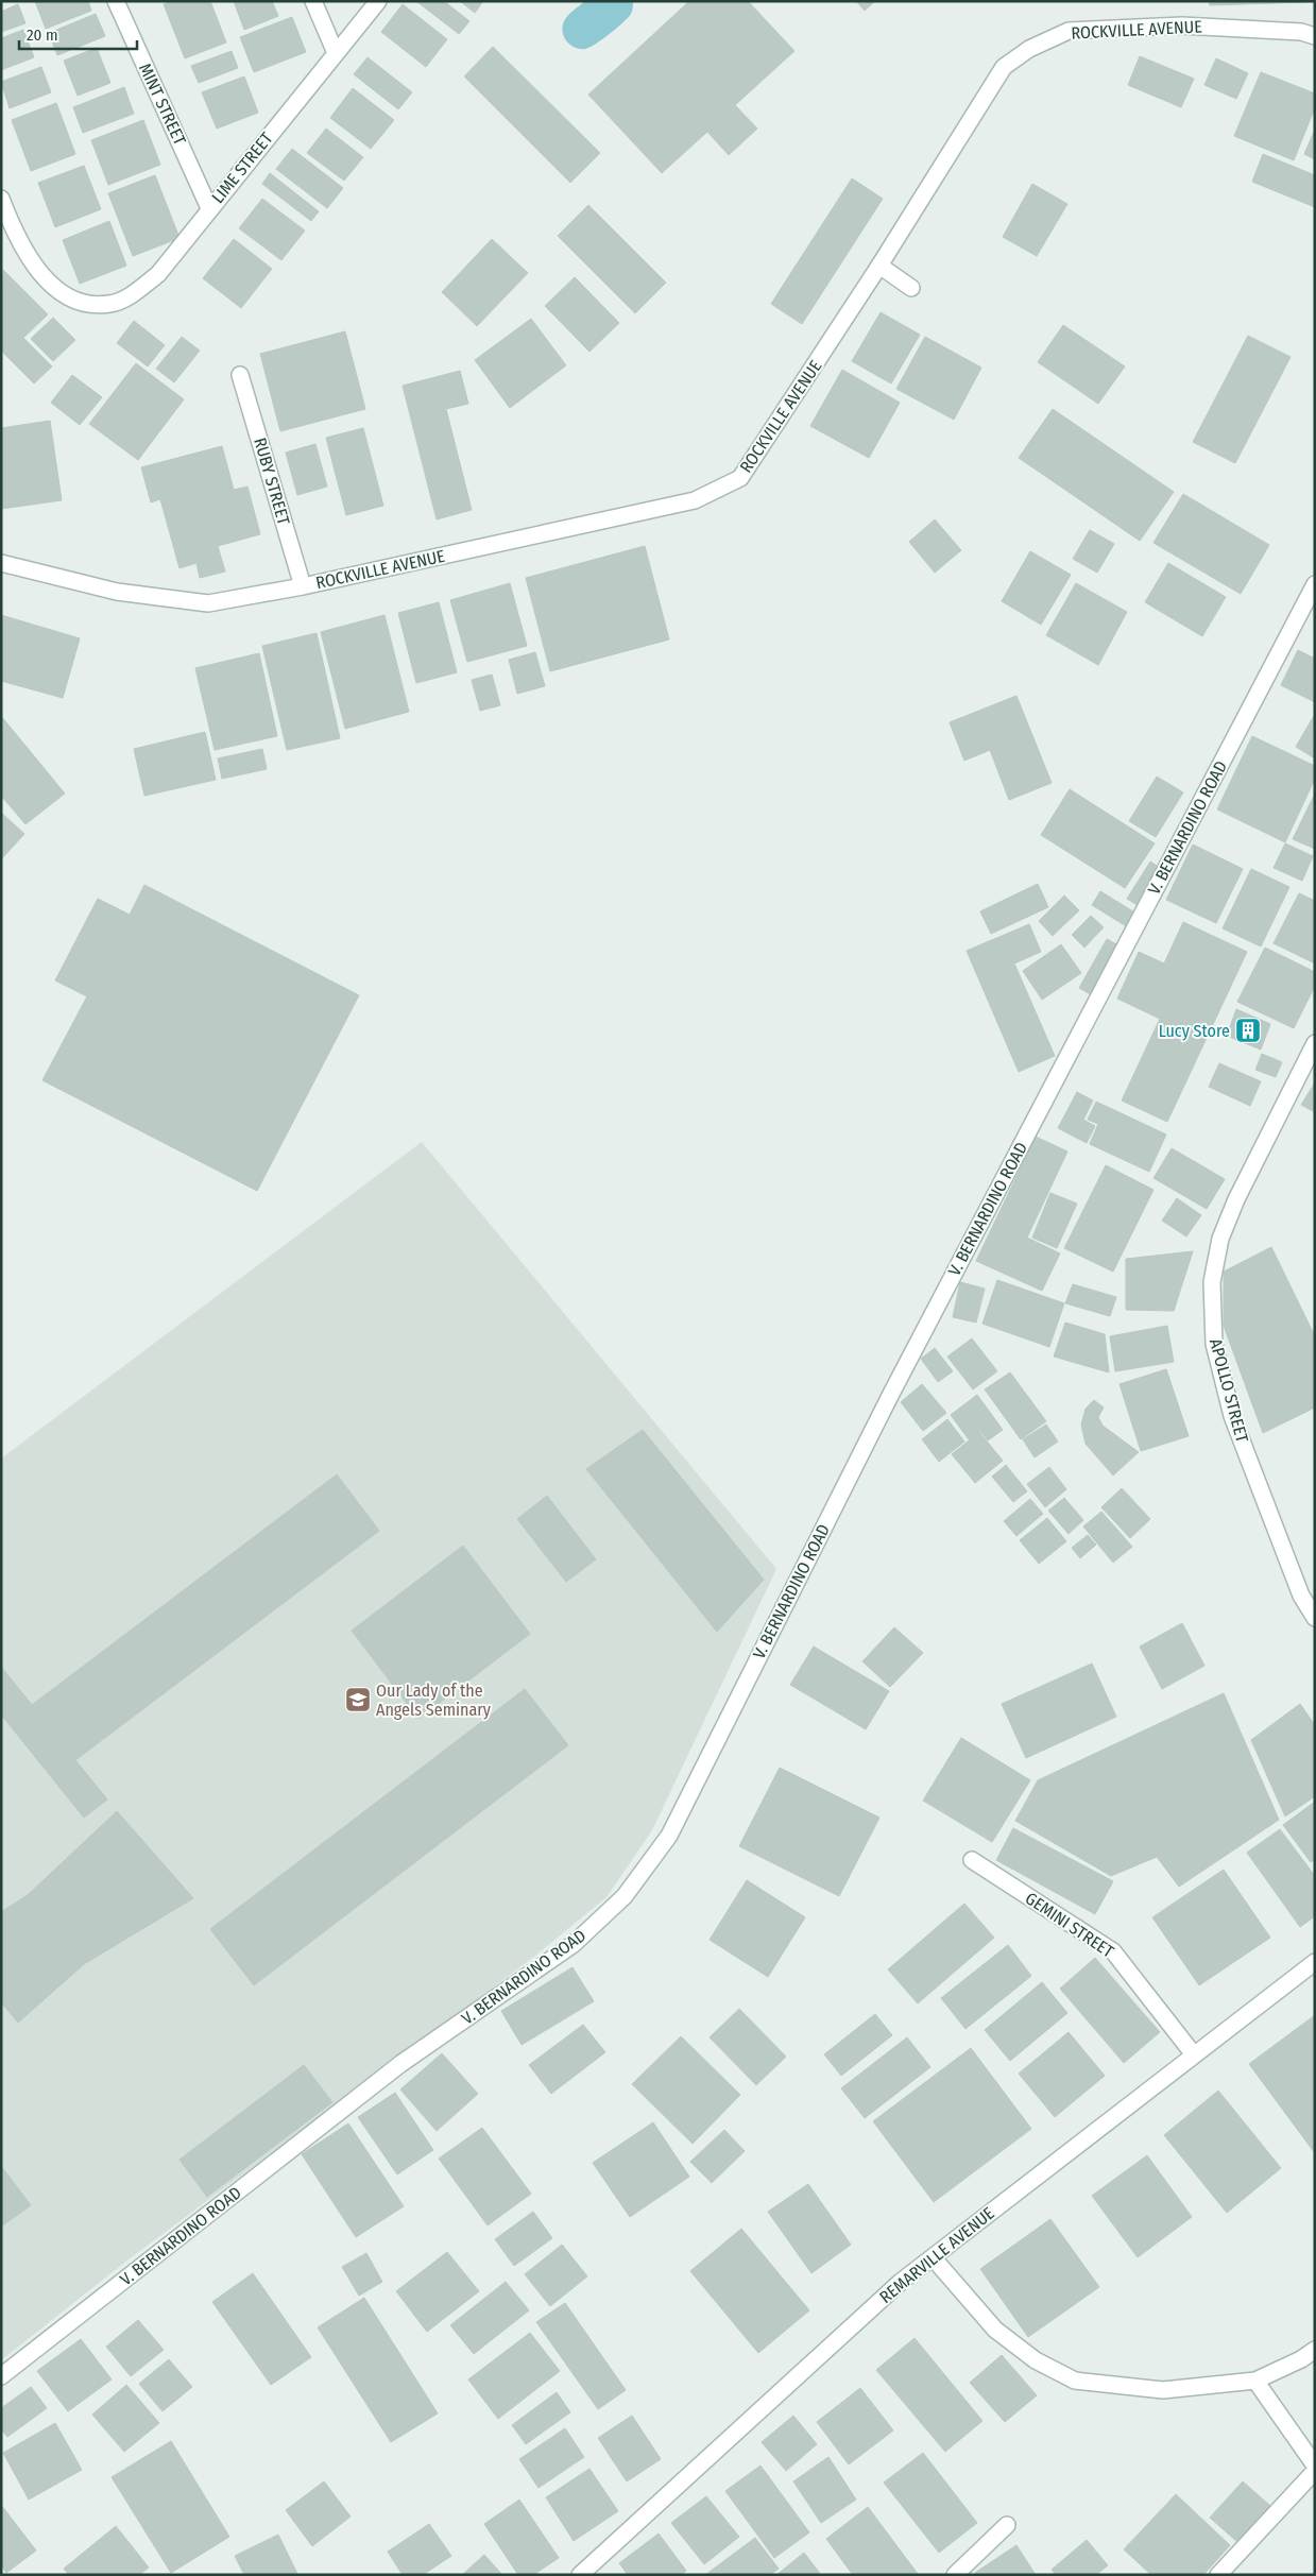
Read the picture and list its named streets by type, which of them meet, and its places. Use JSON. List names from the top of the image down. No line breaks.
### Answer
{"streets":{"street":["ROCKVILLE AVENUE","MINT STREET","LIME STREET","RUBY STREET","V. BERNARDINO ROAD","APOLLO STREET","GEMINI STREET","REMARVILLE AVENUE"]},"crossings":[["ROCKVILLE AVENUE","RUBY STREET"],["MINT STREET","LIME STREET"],["GEMINI STREET","REMARVILLE AVENUE"]],"places":{"building":["Lucy Store"],"school or university":["Our Lady of the Angels Seminary"]},"scale_bar":"20 m"}
